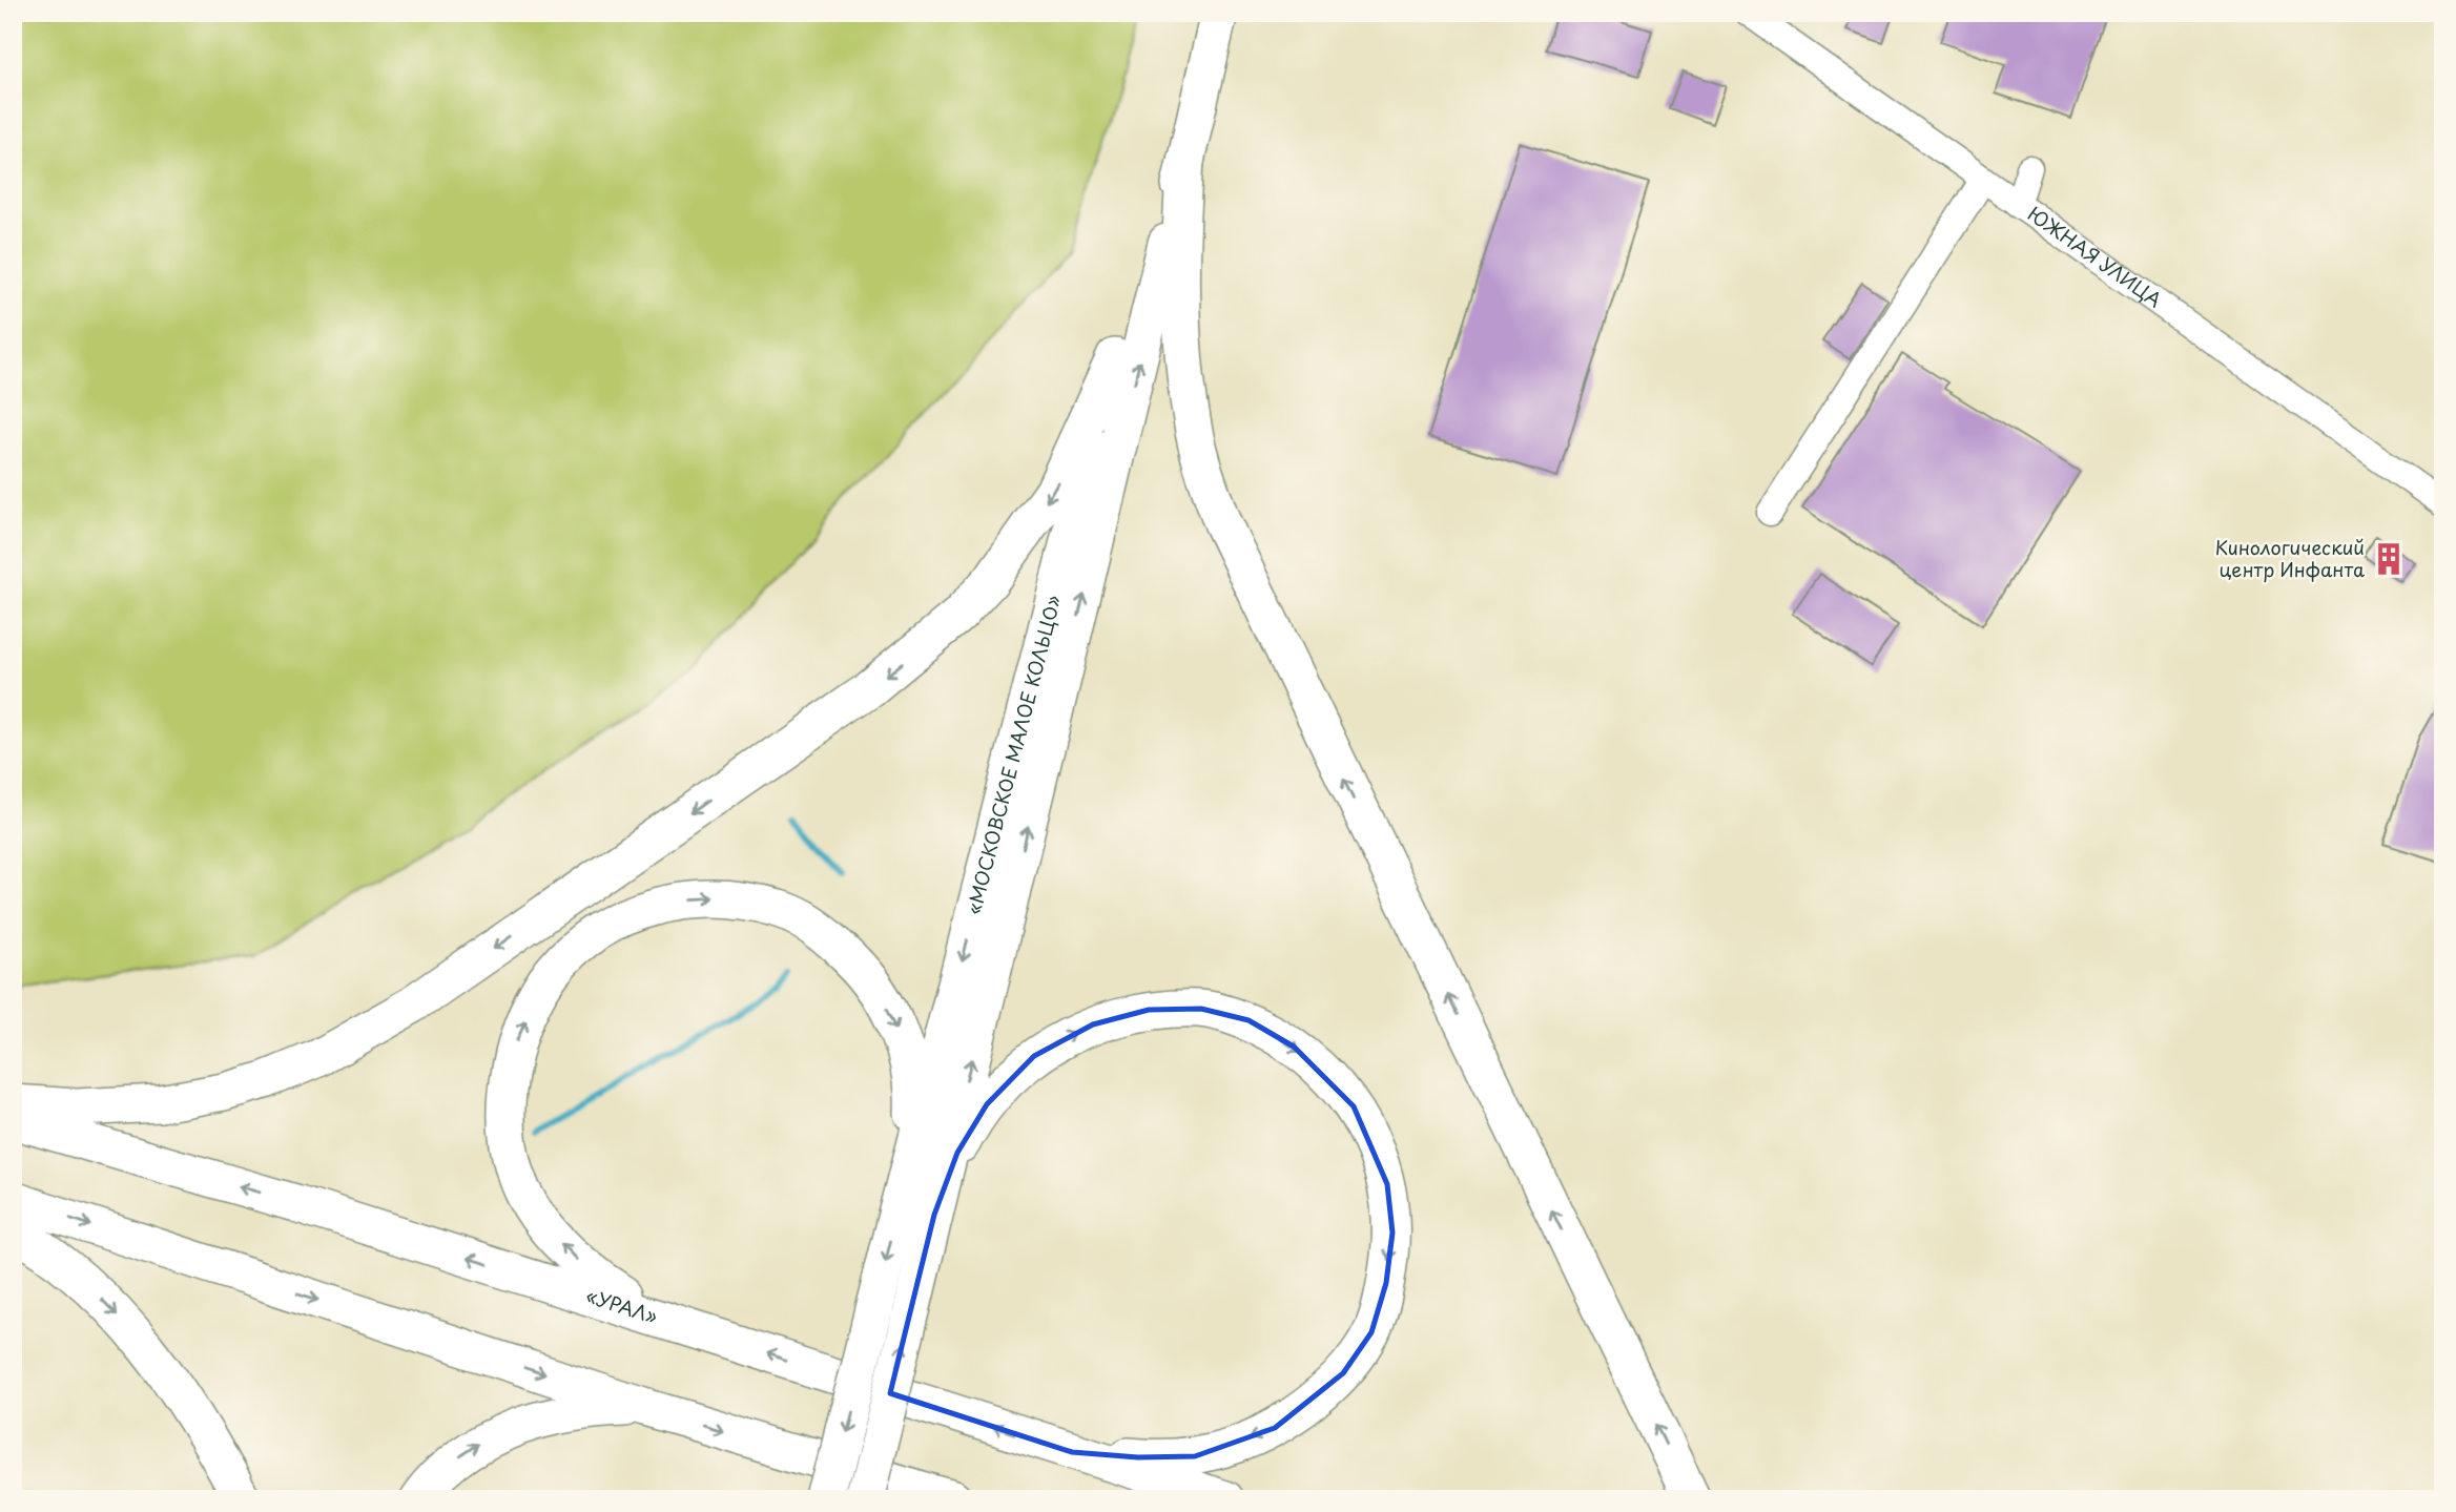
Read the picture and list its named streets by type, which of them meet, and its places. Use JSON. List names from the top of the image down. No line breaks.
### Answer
{"streets":{"highway":["«МОСКОВСКОЕ МАЛОЕ КОЛЬЦО»","«УРАЛ»"],"street":["ЮЖНАЯ УЛИЦА"]},"places":{"building":["Кинологический центр Инфанта"]}}
